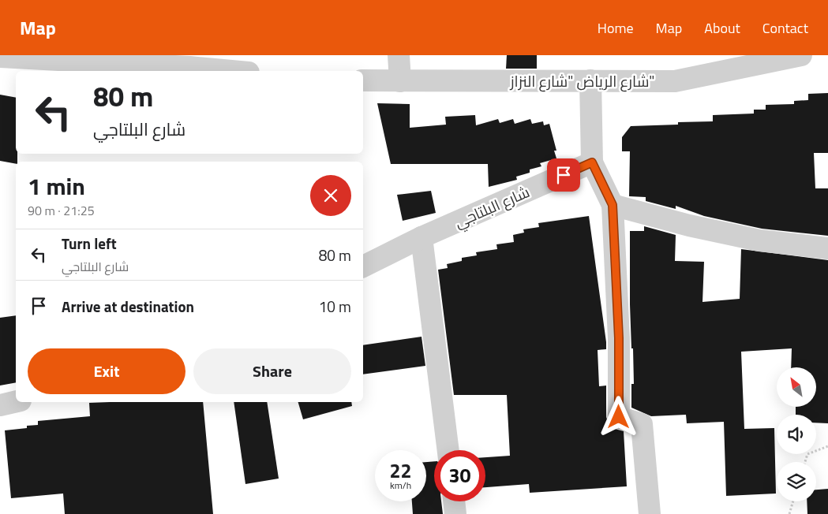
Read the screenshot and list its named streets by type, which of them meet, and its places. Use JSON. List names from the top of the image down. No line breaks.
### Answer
{"streets":{"street":["شارع الرياض \"شارع النزاز\"","شارع البلتاجي"]},"north":"top left","page":{"header":"Map","nav":["Home","Map","About","Contact"],"turn":["80 m","شارع البلتاجي"],"heading":["1 min","90 m · 21:25"],"list":[{"name":"Turn left","note":"شارع البلتاجي","value":"80 m"},{"name":"Arrive at destination","value":"10 m"}],"buttons":["Exit","Share"],"speed":"22 km/h","limit":"30"}}
